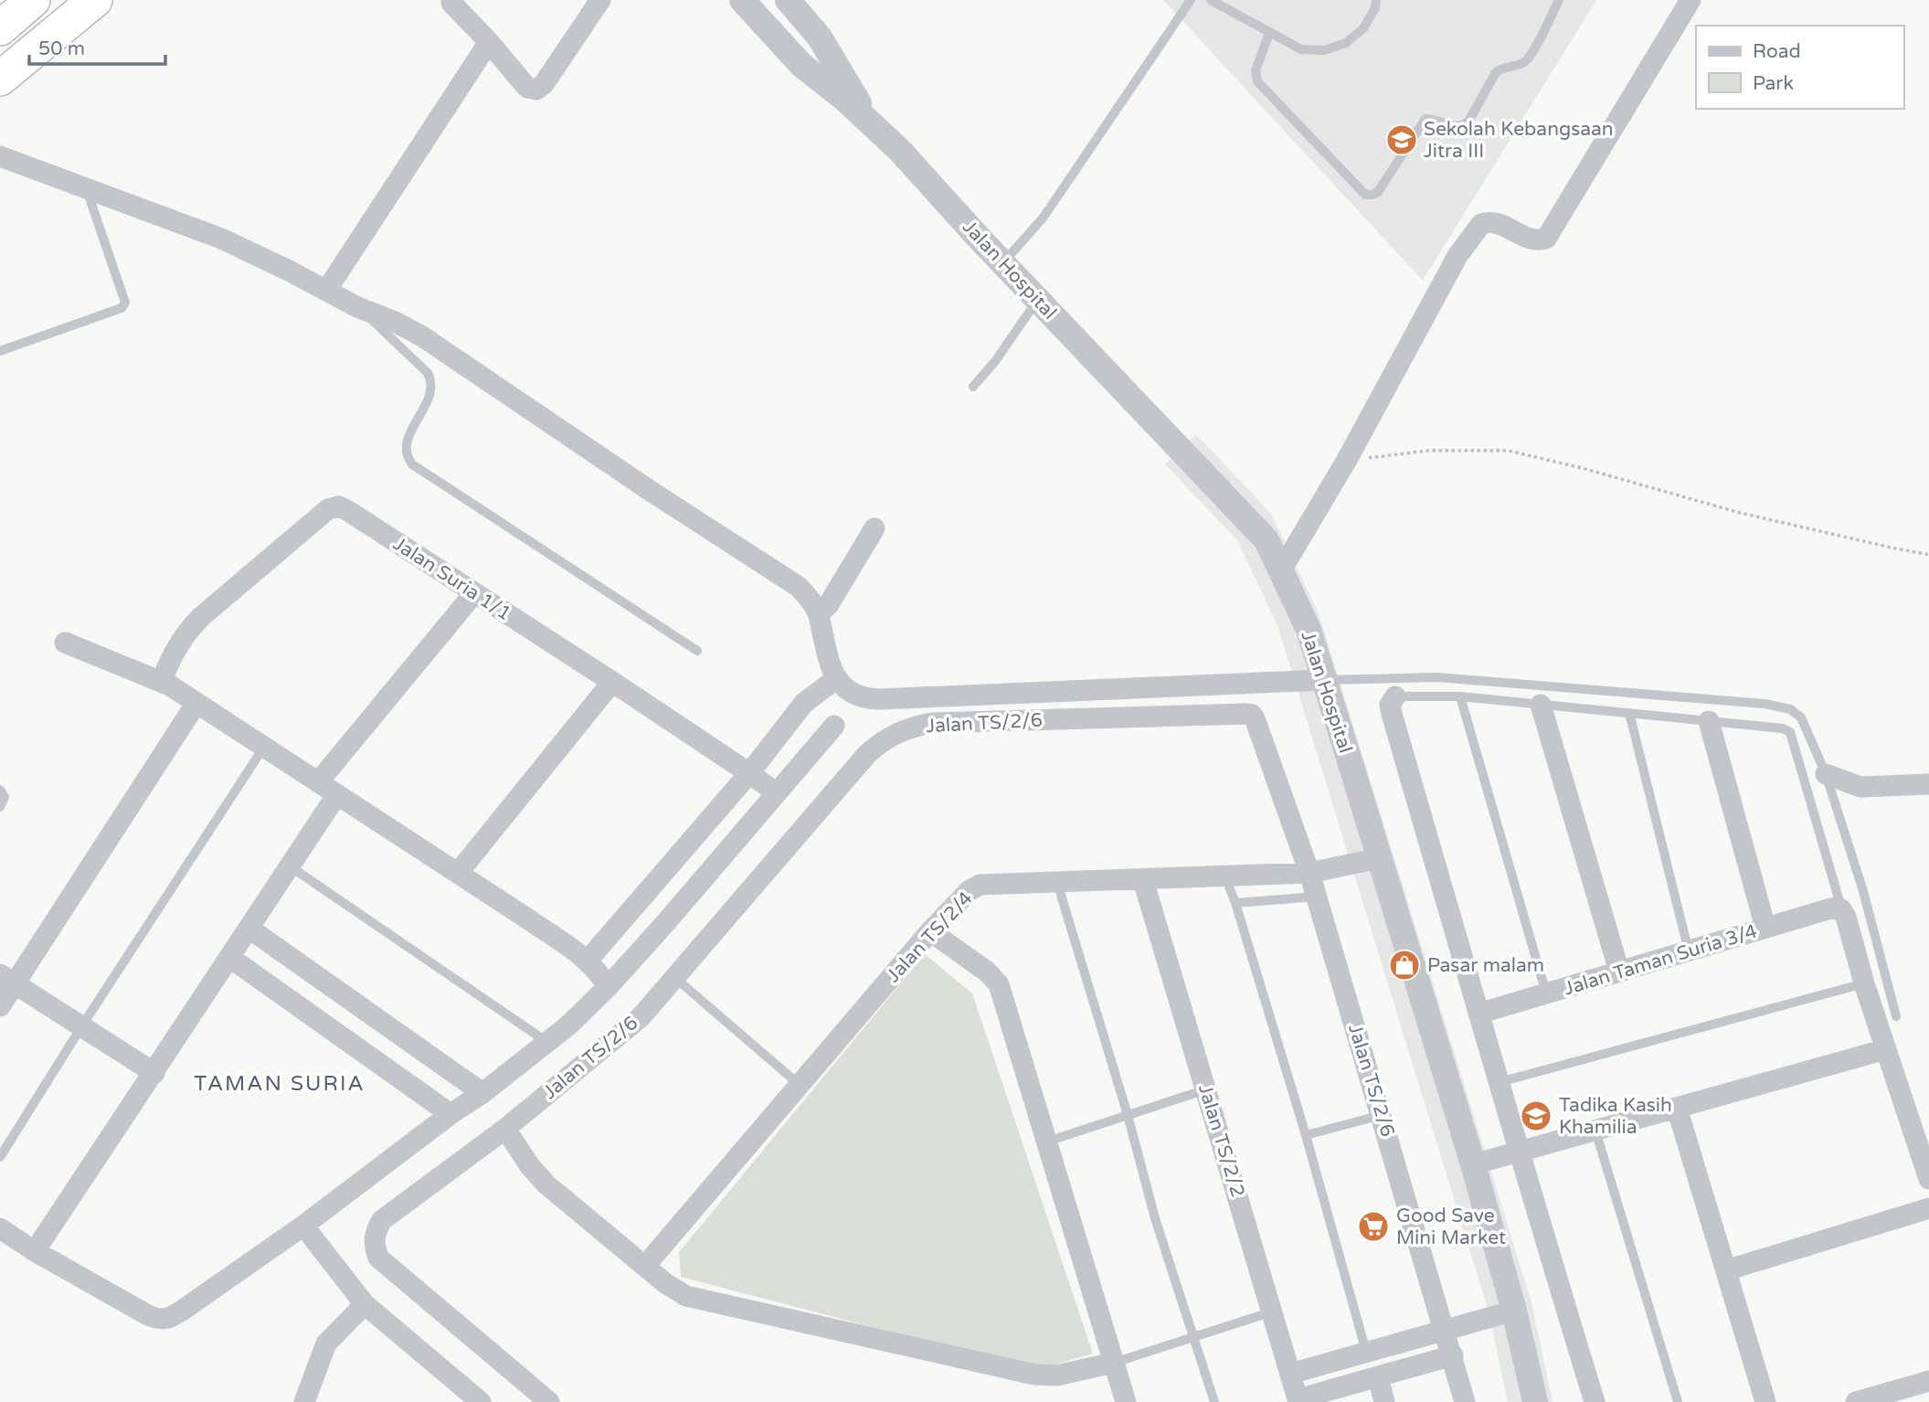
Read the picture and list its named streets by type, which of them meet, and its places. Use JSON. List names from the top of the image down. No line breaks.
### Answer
{"streets":{"street":["Jalan Hospital","Jalan Suria 1/1","Jalan TS/2/6","Jalan TS/2/4","Jalan Taman Suria 3/4","Jalan TS/2/2"]},"crossings":[["Jalan Hospital","Jalan TS/2/4"],["Jalan TS/2/6","Jalan TS/2/4"],["Jalan TS/2/4","Jalan TS/2/2"]],"districts":["TAMAN SURIA"],"places":{"school or university":["Sekolah Kebangsaan Jitra III","Tadika Kasih Khamilia"],"shop":["Pasar malam"],"supermarket":["Good Save Mini Market"]},"legend":["Road","Park"],"scale_bar":"50 m"}
